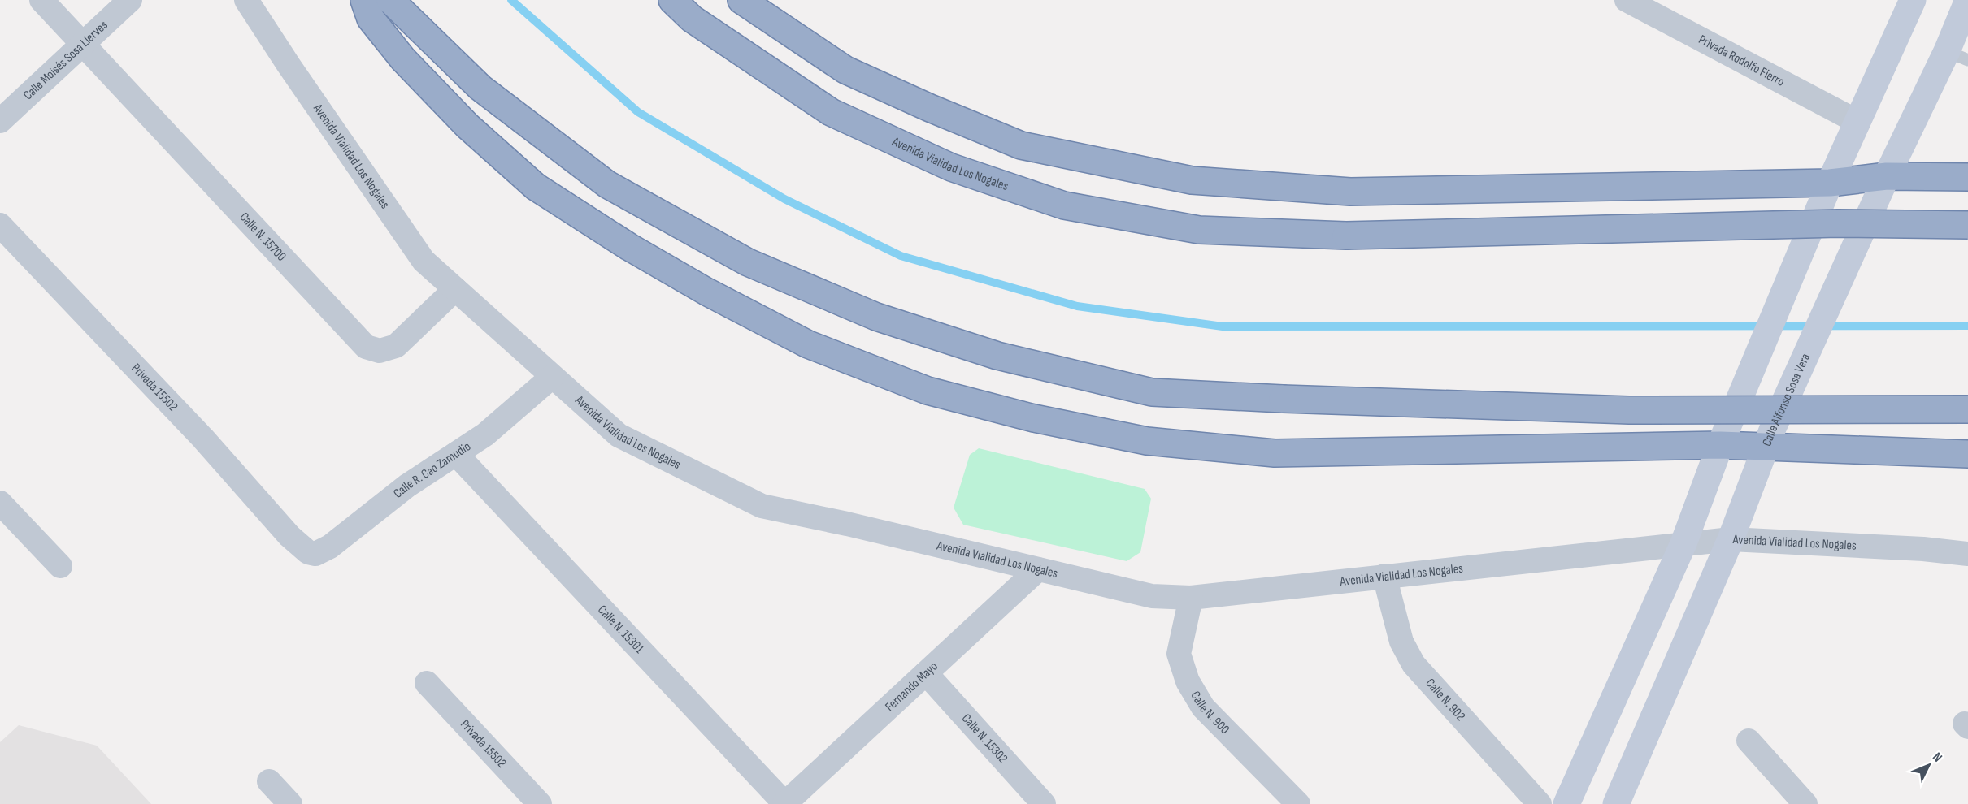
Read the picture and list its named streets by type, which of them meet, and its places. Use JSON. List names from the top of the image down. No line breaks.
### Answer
{"streets":{"highway":["Avenida Vialidad Los Nogales"],"main road":["Calle Alfonso Sosa Vera"],"street":["Calle Moisés Sosa Llerves","Privada Rodolfo Fierro","Calle N. 15700","Privada 15502","Calle R. Cao Zamudio","Calle N. 15301","Fernando Mayo","Calle N. 902","Calle N. 900","Calle N. 15302"]},"crossings":[["Calle Moisés Sosa Llerves","Calle N. 15700"],["Avenida Vialidad Los Nogales","Calle N. 15700"],["Avenida Vialidad Los Nogales","Calle Alfonso Sosa Vera"],["Avenida Vialidad Los Nogales","Calle R. Cao Zamudio"],["Avenida Vialidad Los Nogales","Fernando Mayo"],["Avenida Vialidad Los Nogales","Calle N. 902"],["Avenida Vialidad Los Nogales","Calle N. 900"],["Privada 15502","Calle R. Cao Zamudio"],["Calle R. Cao Zamudio","Calle N. 15301"],["Calle N. 15301","Fernando Mayo"],["Fernando Mayo","Calle N. 15302"]],"north":"top right"}
